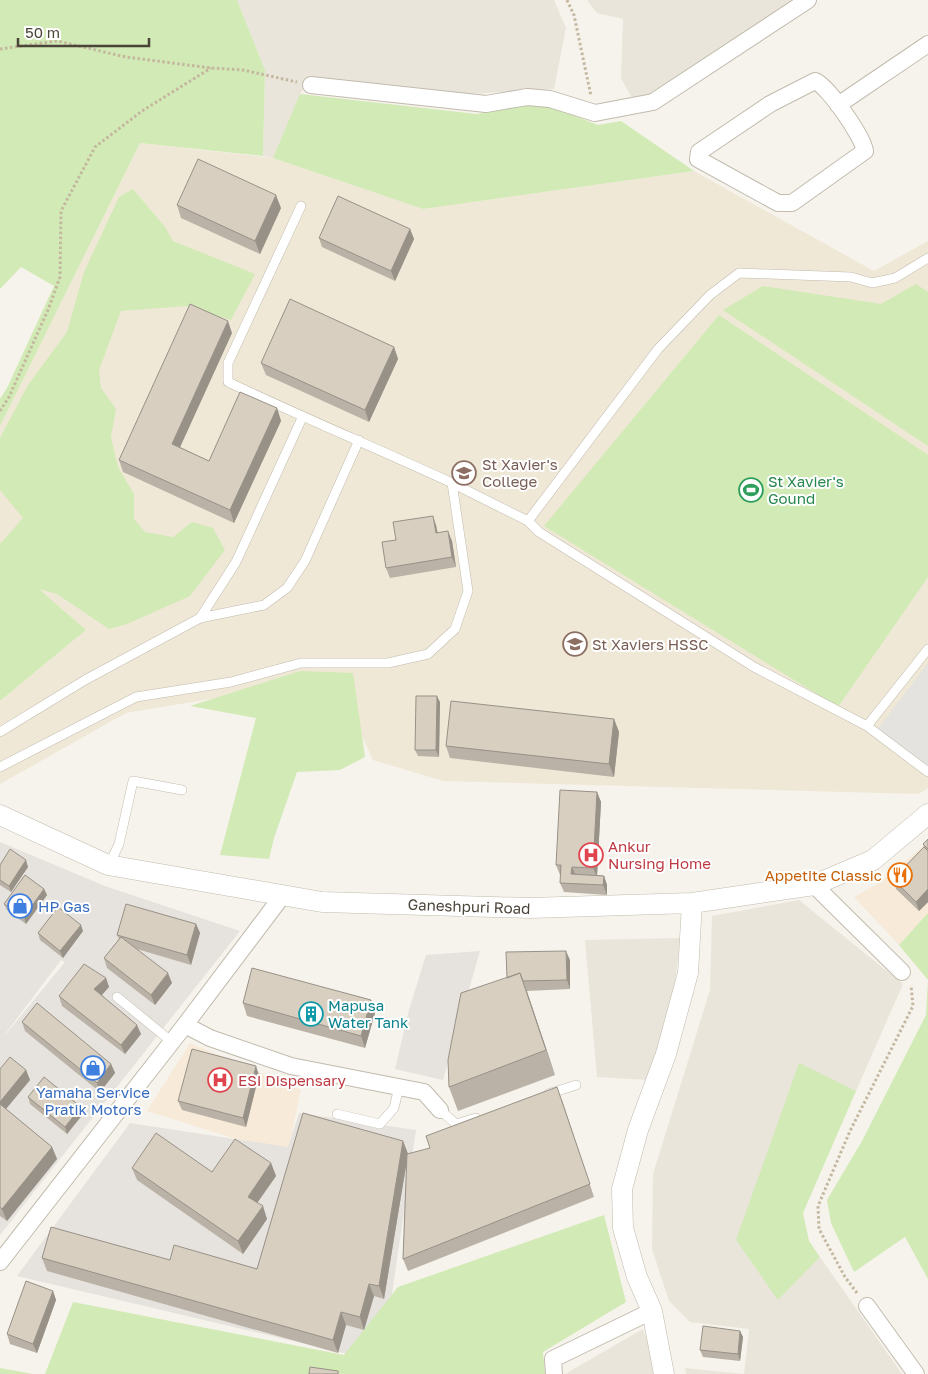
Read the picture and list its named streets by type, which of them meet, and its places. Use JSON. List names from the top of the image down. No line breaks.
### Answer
{"streets":{"street":["Ganeshpuri Road"]},"places":{"school or university":["St Xavier's College","St Xaviers HSSC"],"sports":["St Xavier's Gound"],"hospital":["Ankur Nursing Home","ESI Dispensary"],"restaurant":["Appetite Classic"],"shop":["HP Gas","Yamaha Service Pratik Motors"],"building":["Mapusa Water Tank"]},"scale_bar":"50 m"}
